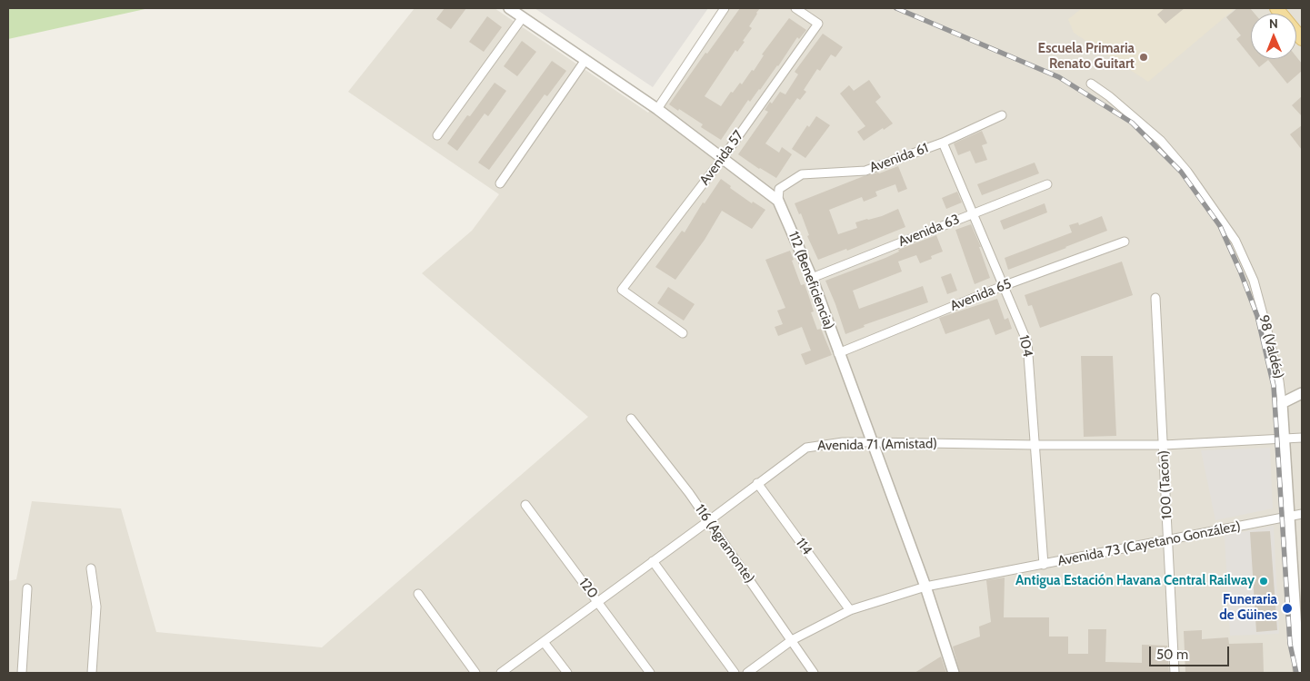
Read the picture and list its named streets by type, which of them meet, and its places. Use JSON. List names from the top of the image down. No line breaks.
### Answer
{"streets":{"street":["Avenida 57","Avenida 61","Avenida 63","112 (Beneficiencia)","Avenida 65","104","98 (Valdés)","Avenida 71 (Amistad)","100 (Tacón)","116 (Agramonte)","Avenida 73 (Cayetano González)","114","120"]},"crossings":[["Avenida 57","112 (Beneficiencia)"],["Avenida 61","112 (Beneficiencia)"],["Avenida 61","104"],["Avenida 63","112 (Beneficiencia)"],["Avenida 63","104"],["112 (Beneficiencia)","Avenida 65"],["112 (Beneficiencia)","Avenida 71 (Amistad)"],["112 (Beneficiencia)","Avenida 73 (Cayetano González)"],["Avenida 65","104"],["104","Avenida 71 (Amistad)"],["104","Avenida 73 (Cayetano González)"],["98 (Valdés)","Avenida 71 (Amistad)"],["98 (Valdés)","Avenida 73 (Cayetano González)"],["Avenida 71 (Amistad)","100 (Tacón)"],["Avenida 71 (Amistad)","116 (Agramonte)"],["Avenida 71 (Amistad)","114"],["Avenida 71 (Amistad)","120"],["100 (Tacón)","Avenida 73 (Cayetano González)"],["116 (Agramonte)","Avenida 73 (Cayetano González)"],["Avenida 73 (Cayetano González)","114"]],"places":["Escuela Primaria Renato Guitart","Antigua Estación Havana Central Railway","Funeraria de Güines"],"scale_bar":"50 m","north":"top"}
